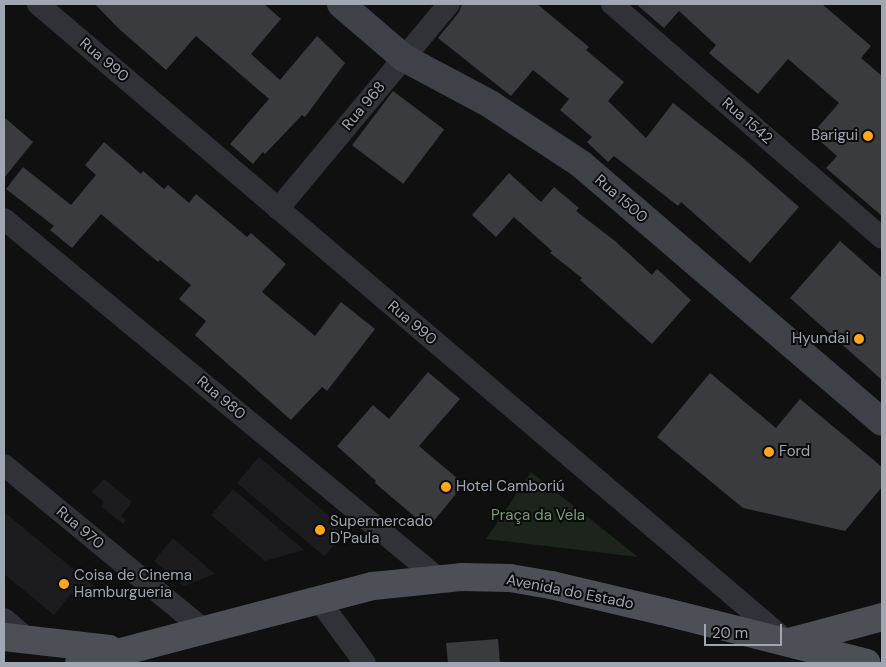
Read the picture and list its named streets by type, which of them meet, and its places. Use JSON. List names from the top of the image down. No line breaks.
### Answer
{"streets":{"main road":["Avenida do Estado"],"street":["Rua 990","Rua 968","Rua 1542","Rua 1500","Rua 980","Rua 970"]},"crossings":[["Rua 990","Rua 968"],["Rua 990","Avenida do Estado"],["Rua 968","Rua 1500"],["Rua 980","Avenida do Estado"],["Rua 970","Avenida do Estado"]],"parks":["Praça da Vela"],"places":["Barigui","Hyundai","Ford","Hotel Camboriú","Supermercado D'Paula","Coisa de Cinema Hamburgueria"],"scale_bar":"20 m"}
